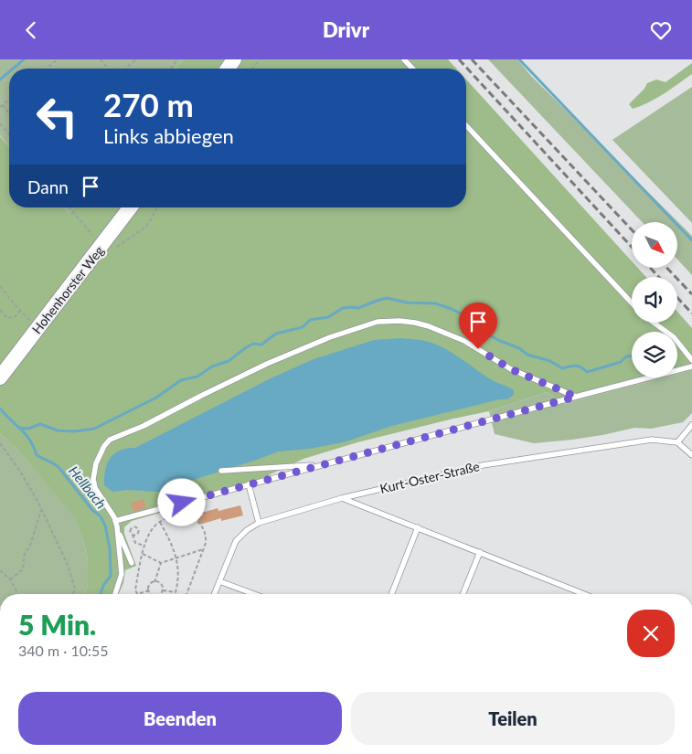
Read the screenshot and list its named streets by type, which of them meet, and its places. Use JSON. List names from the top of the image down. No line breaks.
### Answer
{"streets":{"street":["Hohenhorster Weg"],"lane":["Kurt-Oster-Straße"]},"water":["Hellbach"],"north":"bottom right","page":{"header":"Drivr","turn":["270 m","Links abbiegen"],"then":"Dann","heading":["5 Min.","340 m · 10:55"],"buttons":["Beenden","Teilen"]}}
